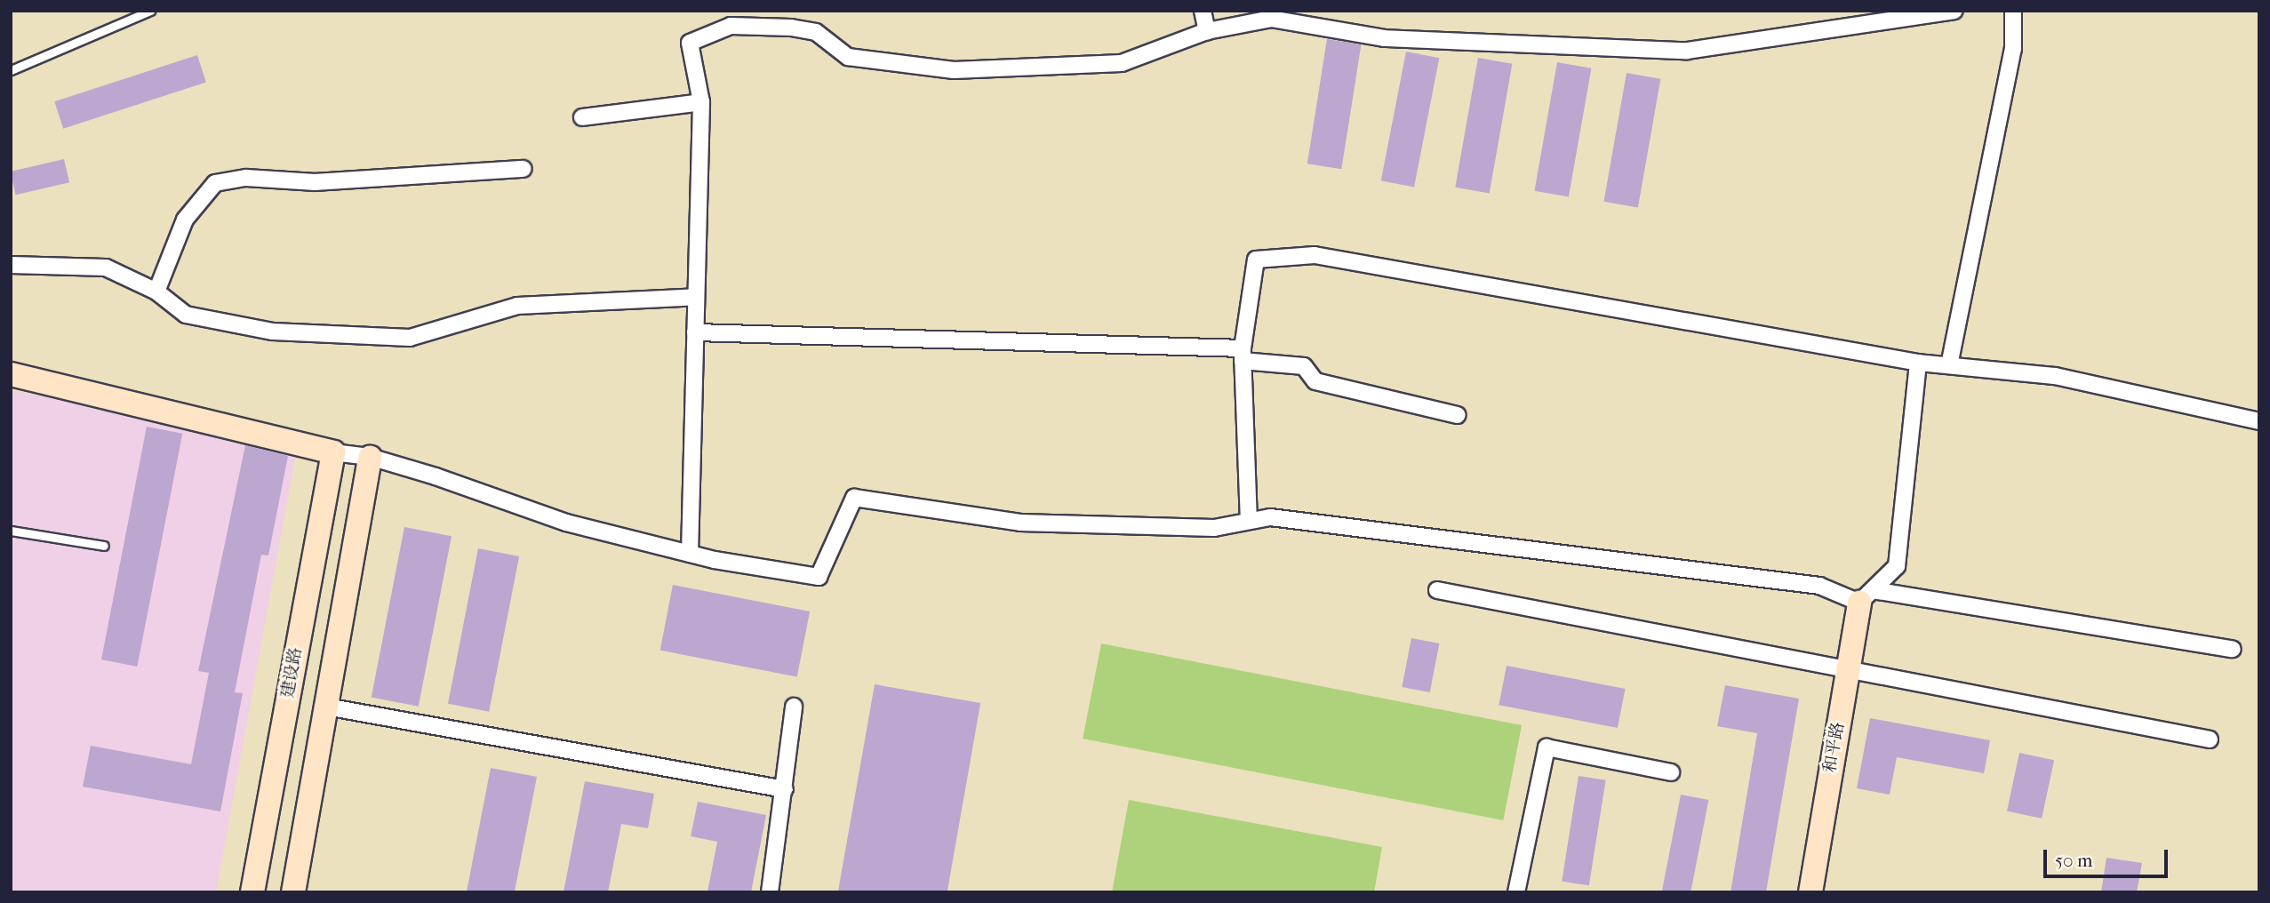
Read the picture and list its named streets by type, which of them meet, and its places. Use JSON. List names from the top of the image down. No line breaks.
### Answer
{"streets":{"street":["建设路","和平路"]},"scale_bar":"50 m"}
